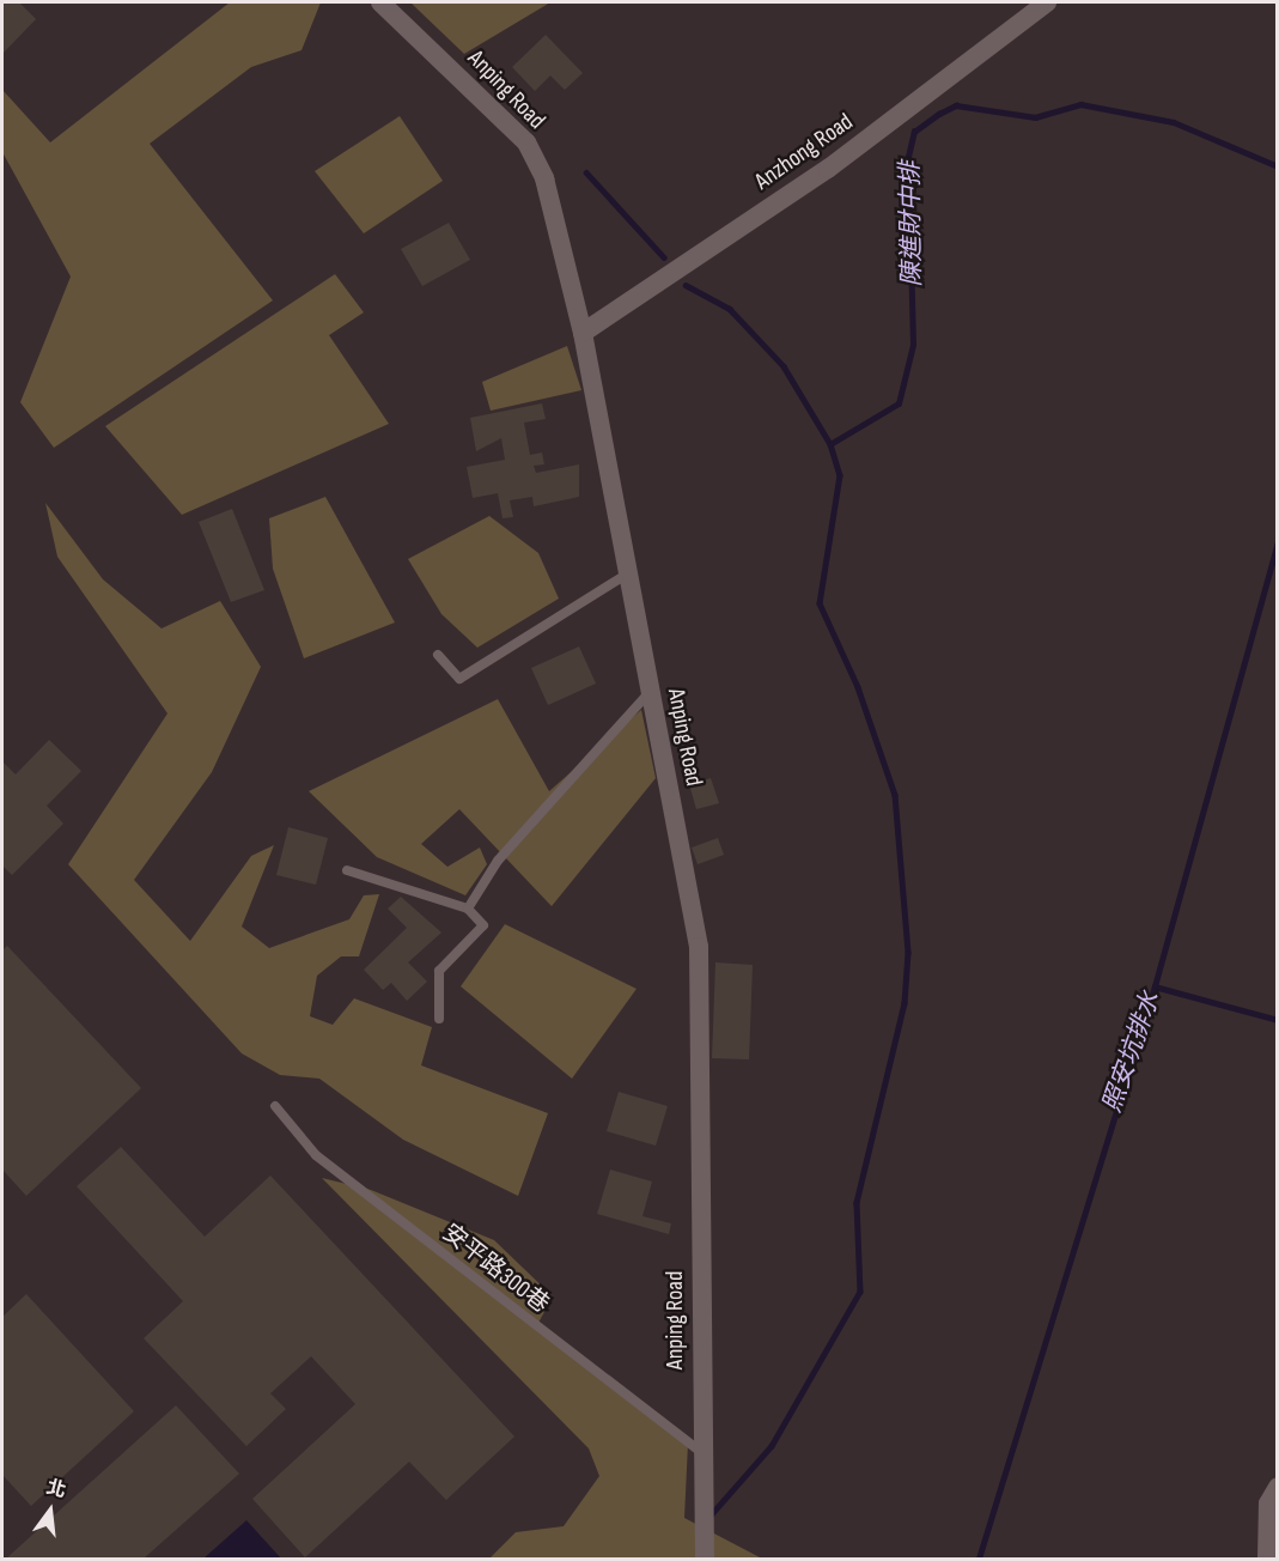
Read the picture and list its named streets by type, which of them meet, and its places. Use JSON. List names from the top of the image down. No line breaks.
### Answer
{"streets":{"street":["Anping Road","Anzhong Road"],"lane":["安平路300巷"]},"crossings":[["Anping Road","Anzhong Road"],["Anping Road","安平路300巷"]],"water":["陳進財中排","照安坑排水"],"north":"top"}
